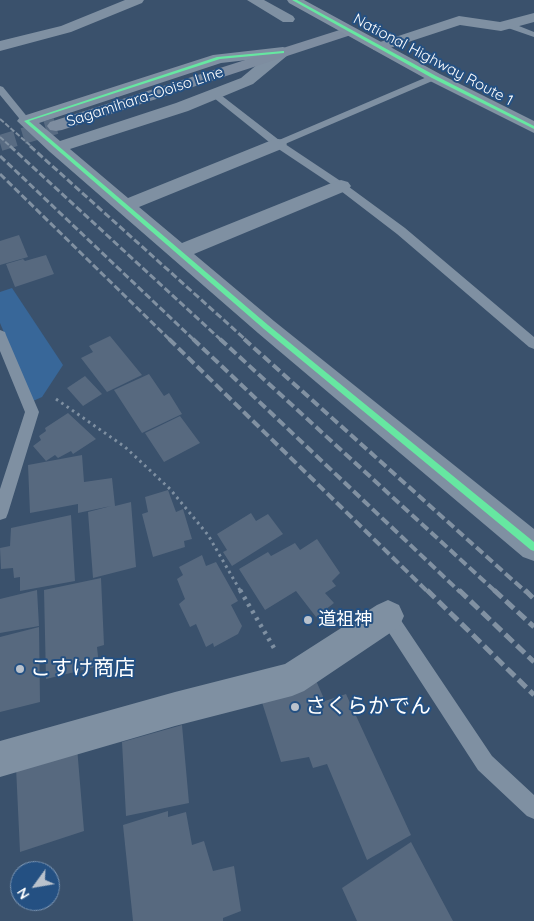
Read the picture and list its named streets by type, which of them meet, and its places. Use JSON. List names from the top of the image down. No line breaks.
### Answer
{"streets":{"highway":["National Highway Route 1"],"main road":["Sagamihara-Ooiso LIne"]},"crossings":[["National Highway Route 1","Sagamihara-Ooiso LIne"]],"places":["道祖神","こすけ商店","さくらかでん"],"north":"bottom left"}
